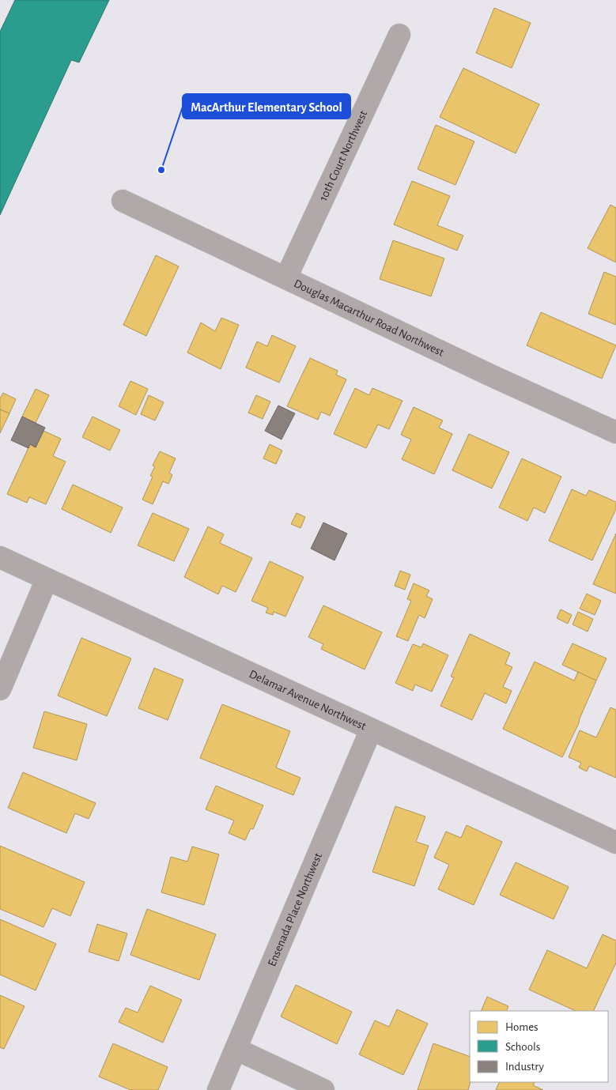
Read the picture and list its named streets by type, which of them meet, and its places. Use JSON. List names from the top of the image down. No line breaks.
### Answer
{"streets":{"street":["10th Court Northwest","Douglas Macarthur Road Northwest","Delamar Avenue Northwest","Ensenada Place Northwest"]},"crossings":[["10th Court Northwest","Douglas Macarthur Road Northwest"],["Delamar Avenue Northwest","Ensenada Place Northwest"]],"places":["MacArthur Elementary School"],"legend":["Homes","Schools","Industry"]}
